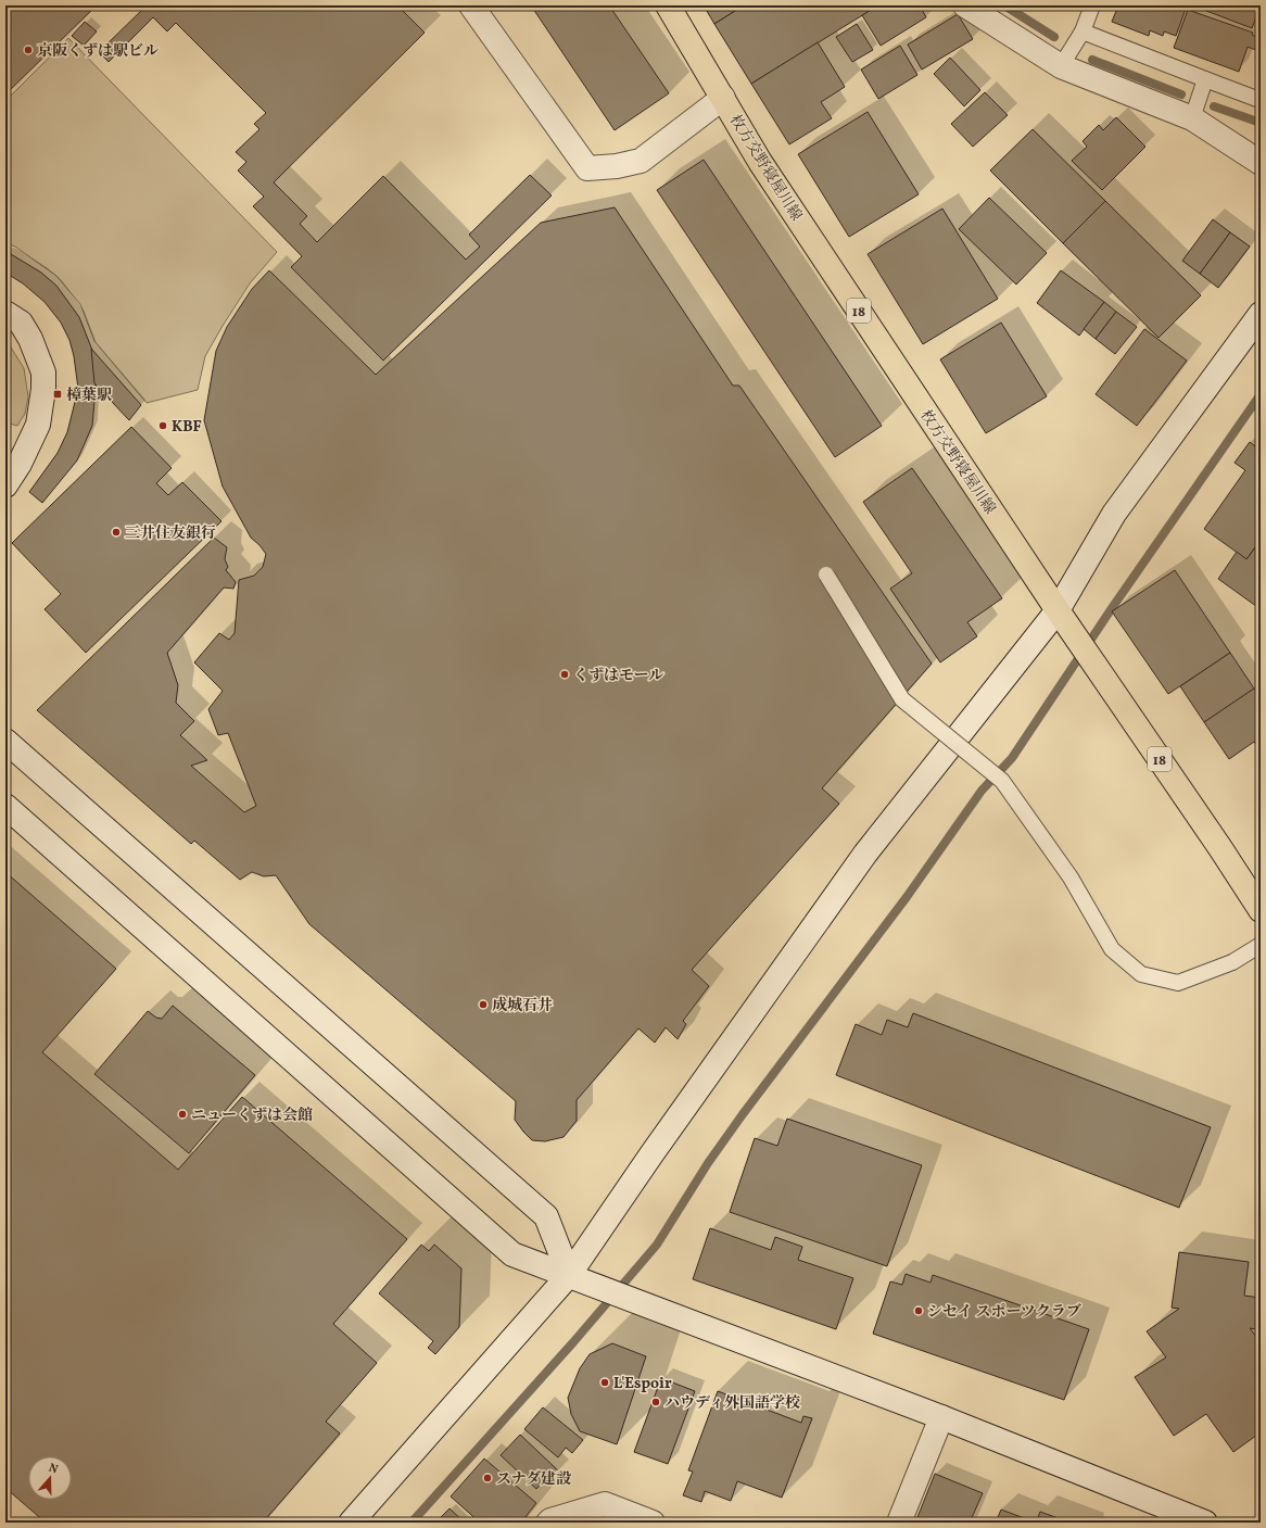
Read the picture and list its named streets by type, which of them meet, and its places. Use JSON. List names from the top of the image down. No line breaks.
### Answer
{"streets":{"main road":["枚方交野寝屋川線","18"]},"places":{"other":["京阪くずは駅ビル","KBF","三井住友銀行","くずはモール","成城石井","ニューくずは会館","シセイ スポーツクラブ","L'Espoir","ハウディ外国語学校","スナダ建設"],"transit":["樟葉駅"]},"north":"top"}
